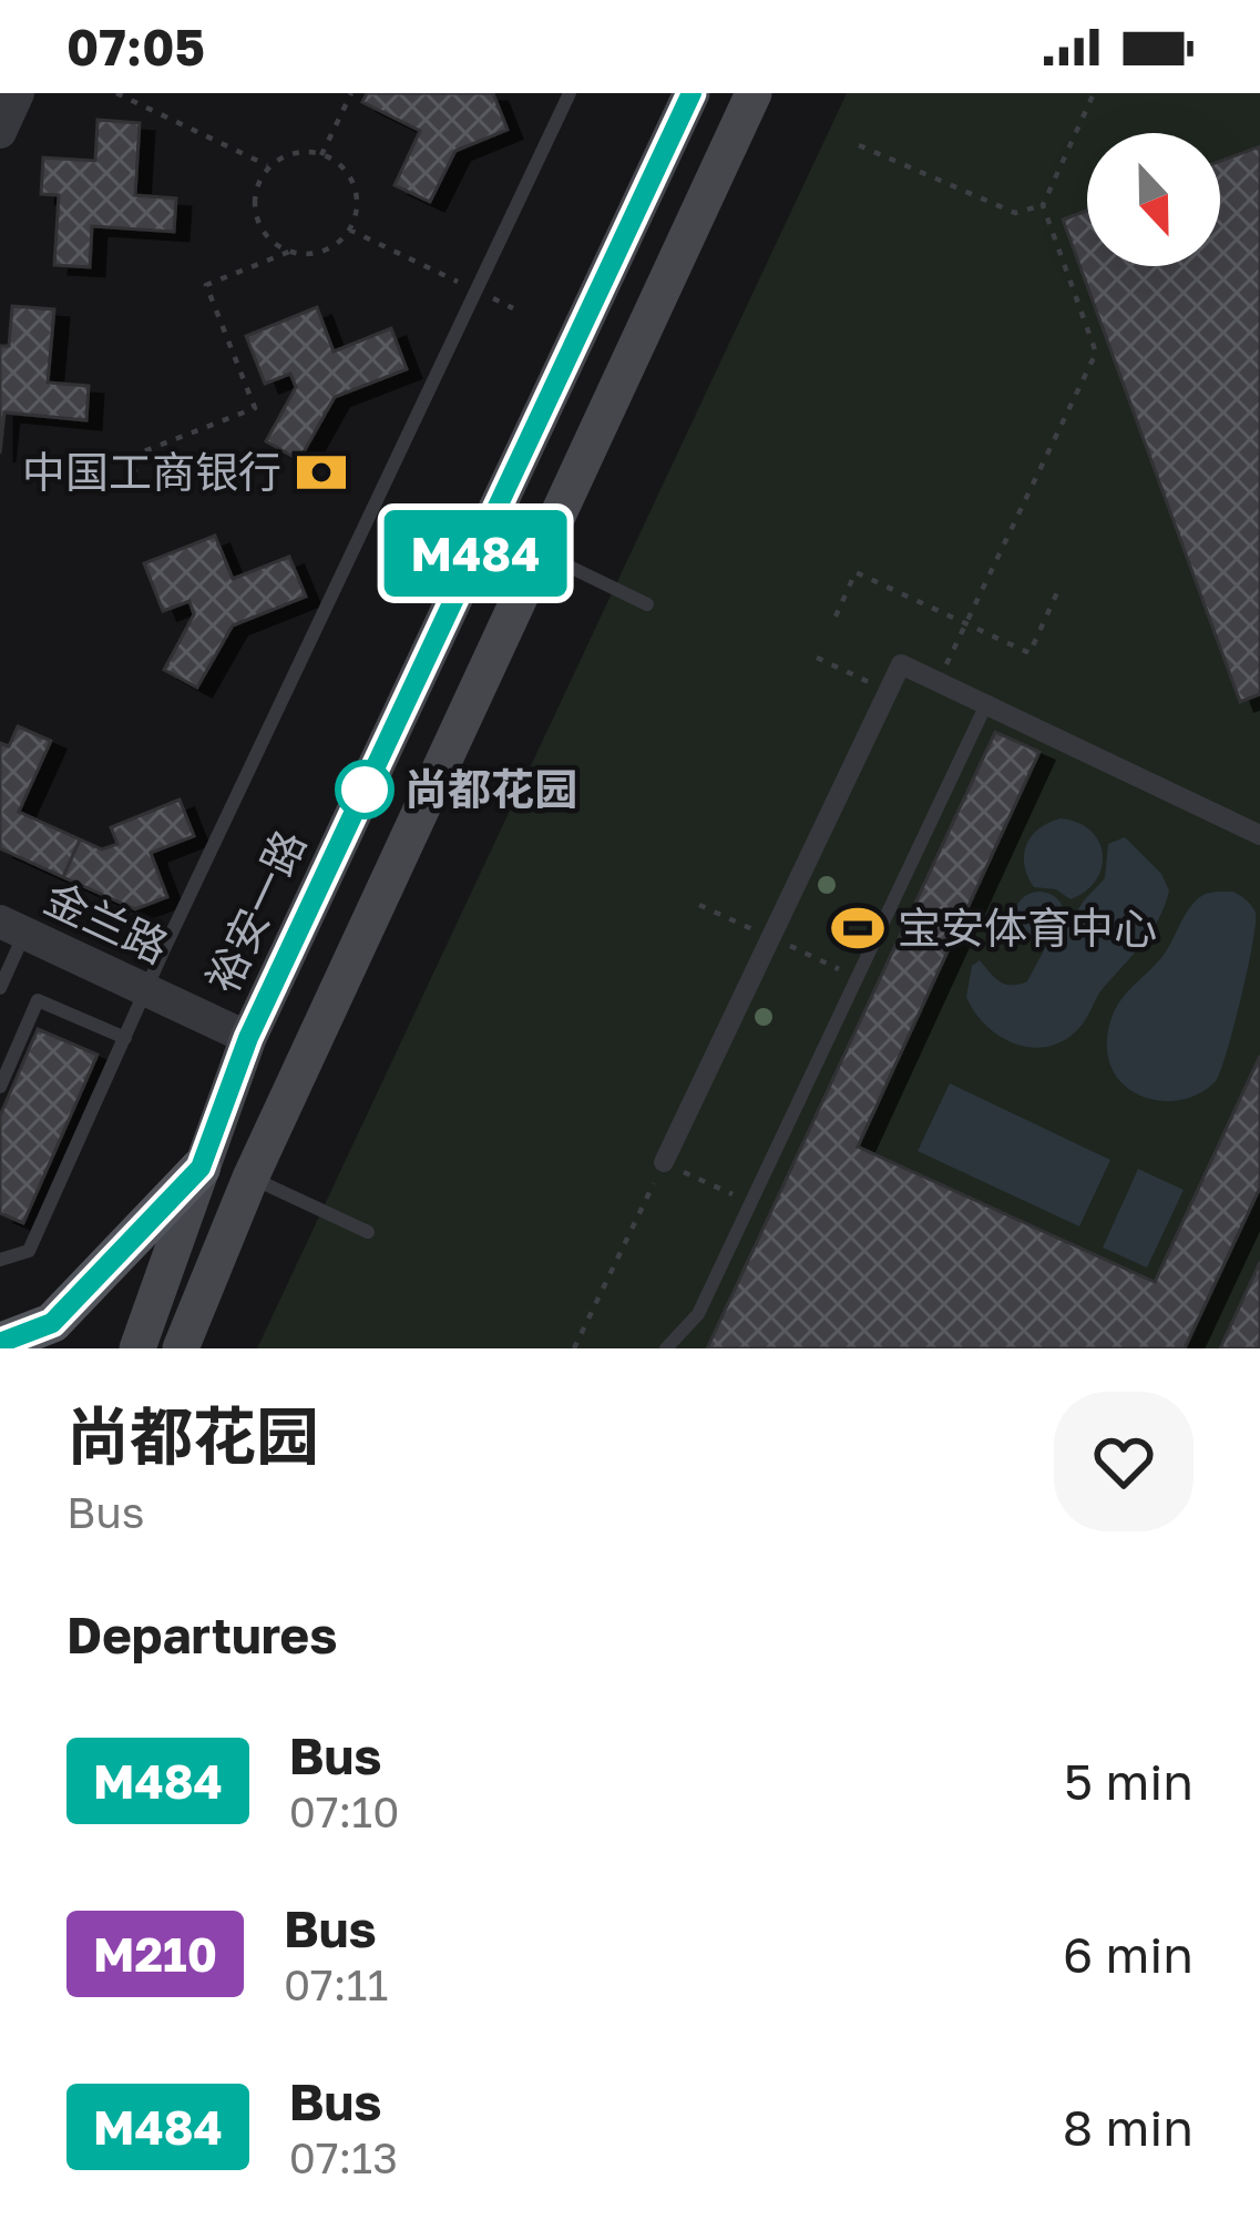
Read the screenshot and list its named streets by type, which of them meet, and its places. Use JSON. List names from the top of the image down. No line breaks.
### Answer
{"streets":{"main road":["裕安一路"],"street":["金兰路"]},"crossings":[["裕安一路","金兰路"]],"places":{"bank":["中国工商银行"],"other":["尚都花园"],"sports":["宝安体育中心"]},"lines":["bus line M484"],"north":"bottom","page":{"status":"07:05","on_map":"M484","heading":[["尚都花园","Bus"],"Departures"],"list":[{"mark":"M484","name":"Bus","note":"07:10","value":"5 min"},{"mark":"M210","name":"Bus","note":"07:11","value":"6 min"},{"mark":"M484","name":"Bus","note":"07:13","value":"8 min"}]}}
